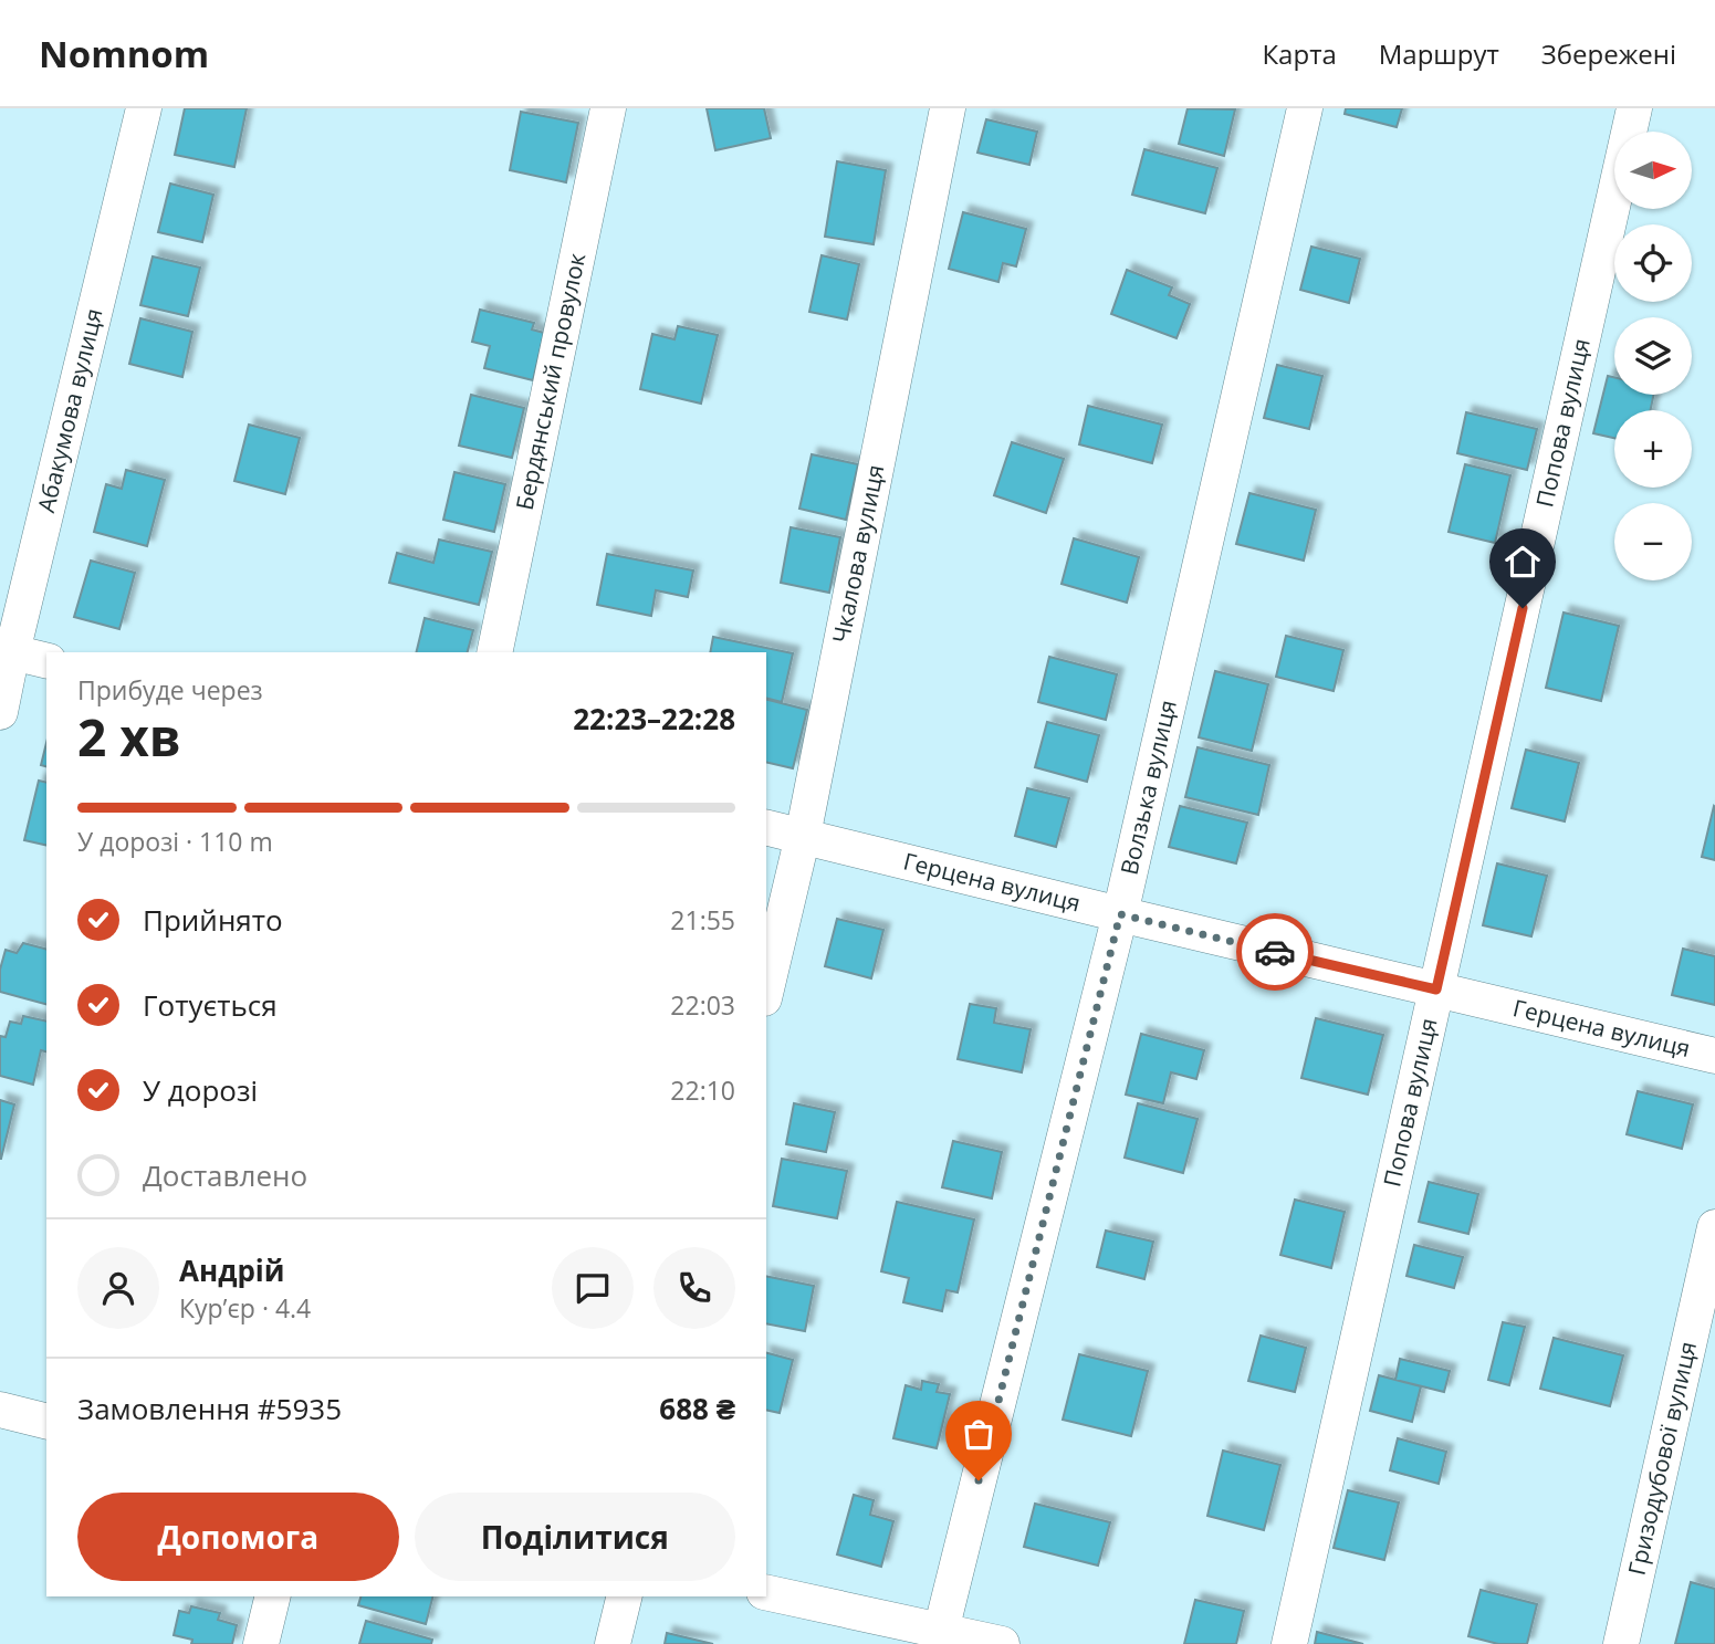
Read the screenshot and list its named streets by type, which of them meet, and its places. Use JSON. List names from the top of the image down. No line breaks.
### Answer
{"streets":{"street":["Бердянський провулок","Абакумова вулиця","Попова вулиця","Чкалова вулиця","Волзька вулиця","Герцена вулиця","Гризодубової вулиця"]},"crossings":[["Попова вулиця","Герцена вулиця"],["Чкалова вулиця","Герцена вулиця"],["Волзька вулиця","Герцена вулиця"]],"north":"right","page":{"header":"Nomnom","nav":["Карта","Маршрут","Збережені"],"map_buttons":["+","−"],"heading":["2 хв","Прибуде через","22:23–22:28"],"panel":["Андрій","Кур’єр · 4.4","Замовлення #5935","688 ₴"],"bar":"У дорозі · 110 m","list":[["Прийнято","21:55"],["Готується","22:03"],["У дорозі","22:10"],"Доставлено"],"buttons":["Допомога","Поділитися"]}}
